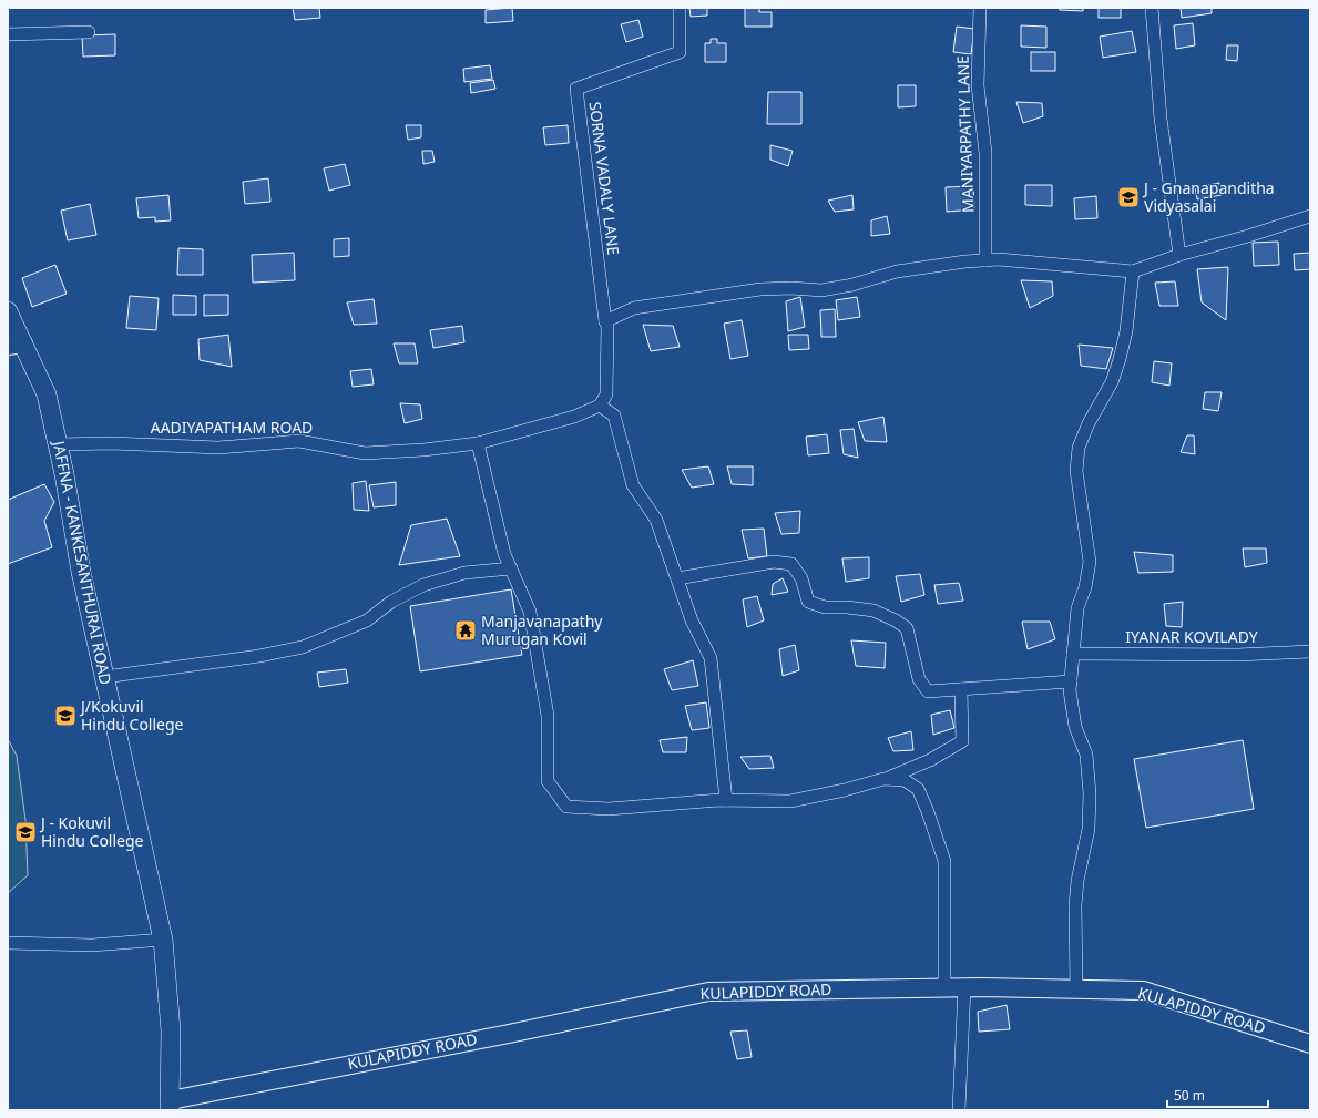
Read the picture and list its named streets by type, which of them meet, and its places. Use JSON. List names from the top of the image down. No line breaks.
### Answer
{"streets":{"main road":["JAFFNA - KANKESANTHURAI ROAD","KULAPIDDY ROAD"],"street":["MANIYARPATHY LANE","SORNA VADALY LANE","AADIYAPATHAM ROAD","IYANAR KOVILADY"]},"crossings":[["AADIYAPATHAM ROAD","JAFFNA - KANKESANTHURAI ROAD"],["JAFFNA - KANKESANTHURAI ROAD","KULAPIDDY ROAD"]],"places":{"school or university":["J - Gnanapanditha Vidyasalai","J/Kokuvil Hindu College","J - Kokuvil Hindu College"],"temple":["Manjavanapathy Murugan Kovil"]},"scale_bar":"50 m"}
